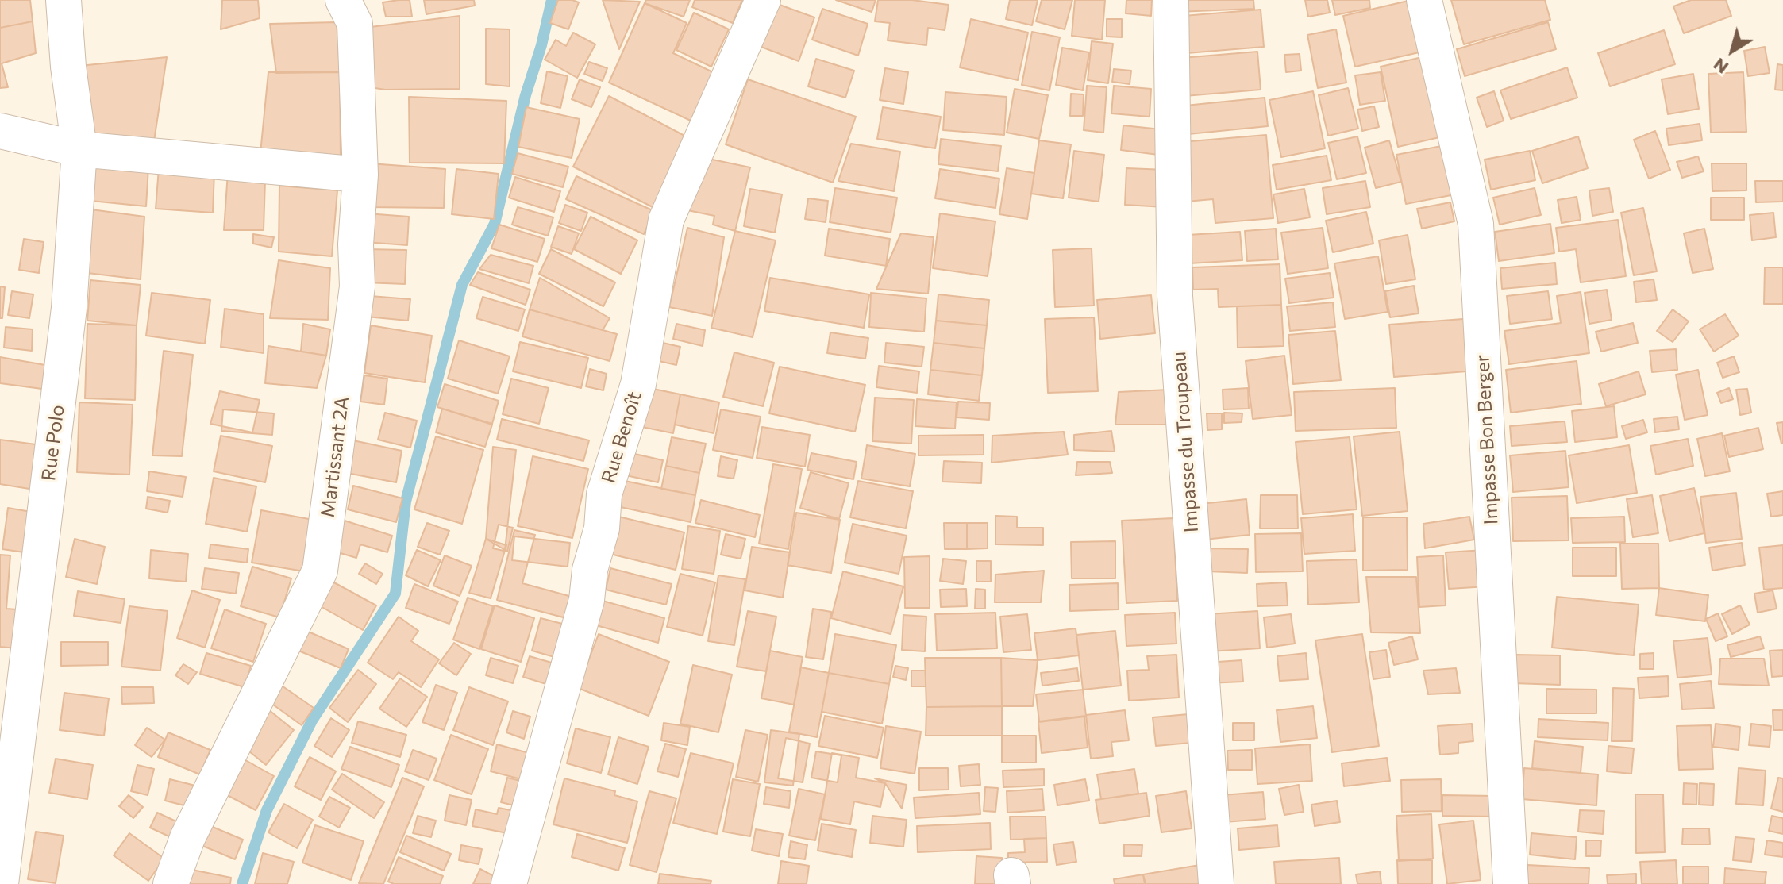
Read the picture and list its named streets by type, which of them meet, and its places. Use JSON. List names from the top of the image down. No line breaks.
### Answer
{"streets":{"street":["Rue Benoît","Impasse Bon Berger","Impasse du Troupeau","Rue Polo","Martissant 2A"]},"north":"bottom left"}
